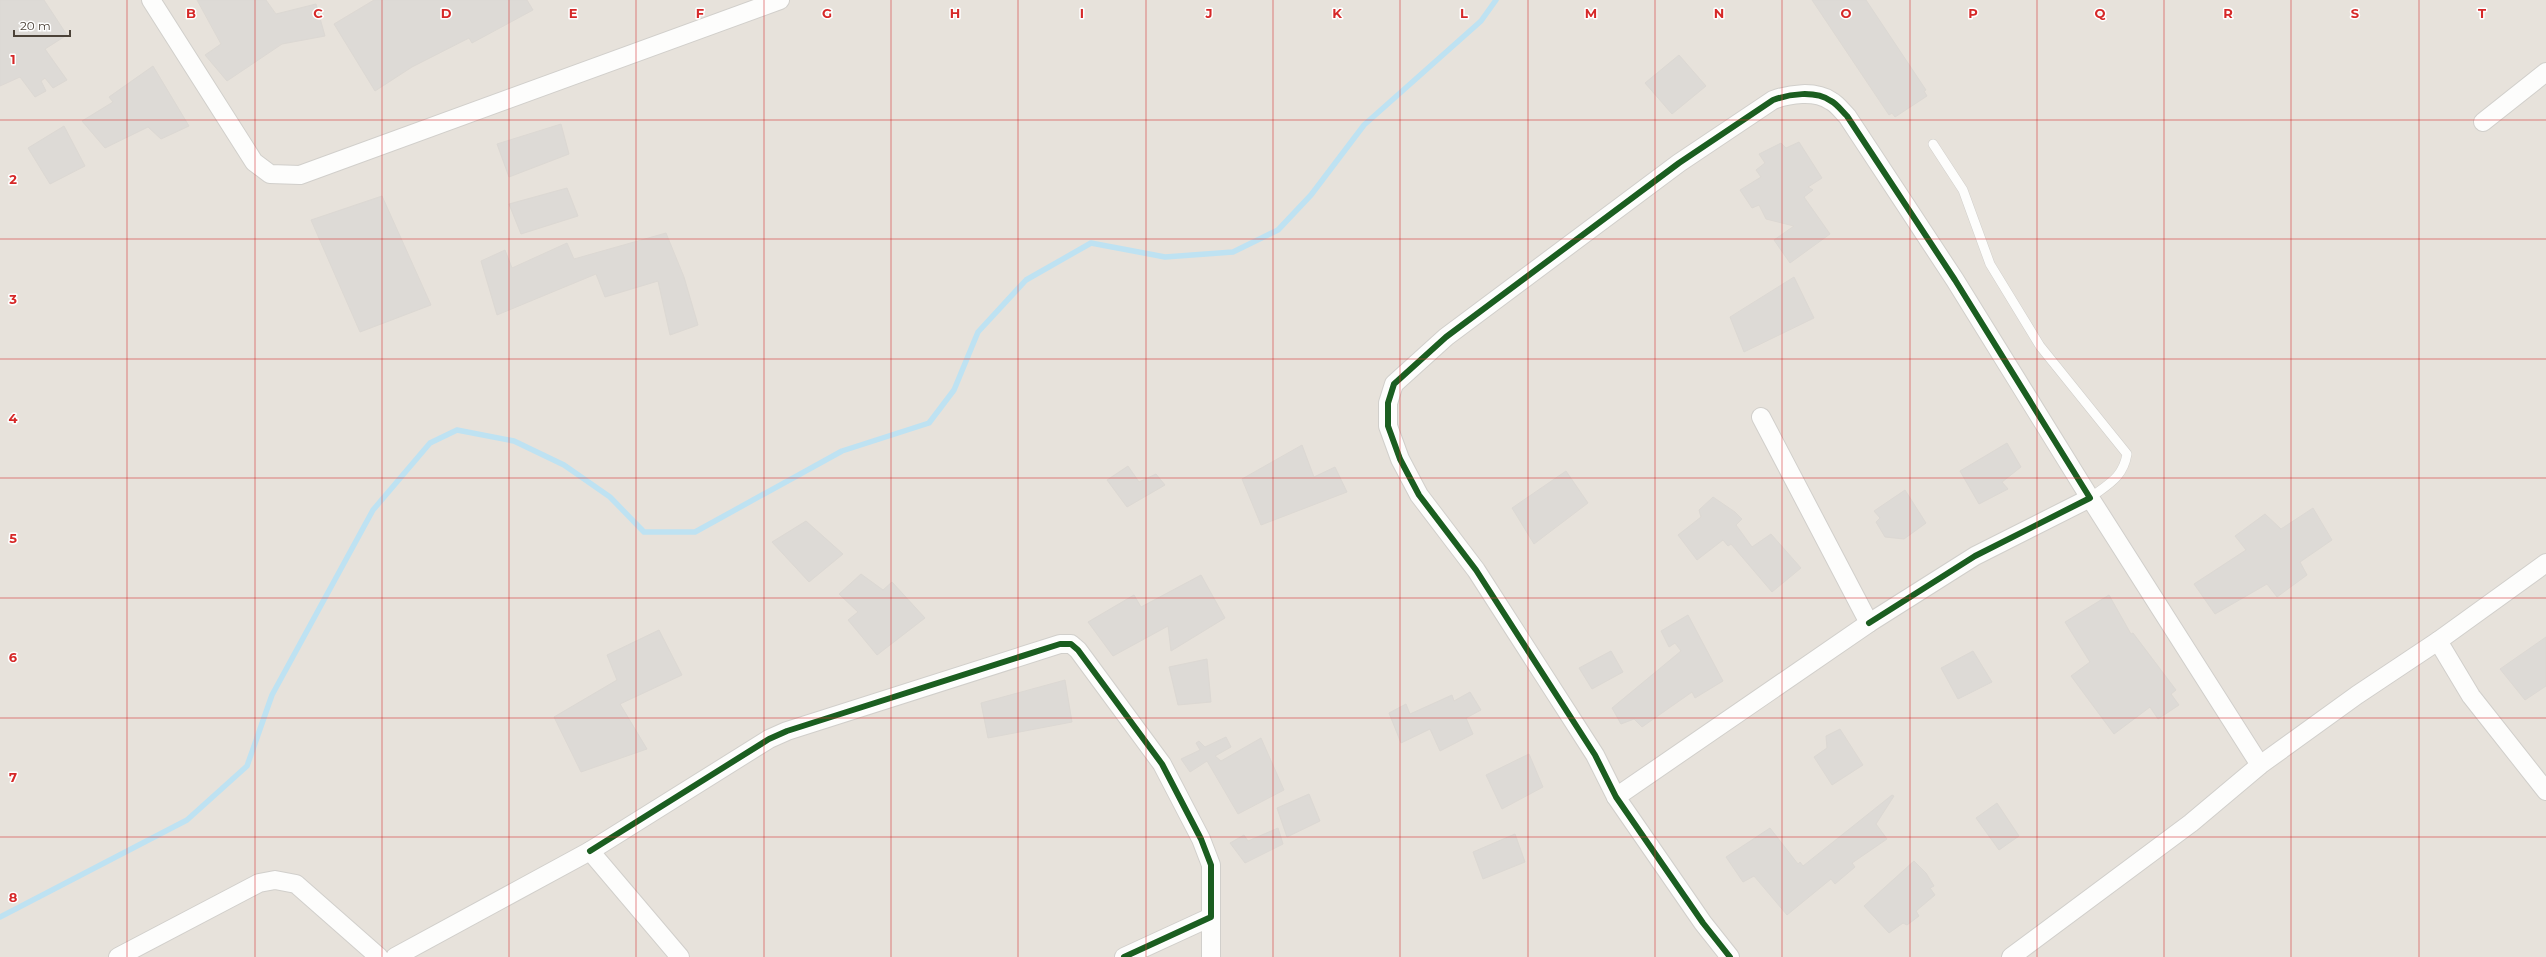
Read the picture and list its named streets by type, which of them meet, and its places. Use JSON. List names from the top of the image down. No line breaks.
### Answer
{"scale_bar":"20 m","grid":{"columns":["B","C","D","E","F","G","H","I","J","K","L","M","N","O","P","Q","R","S","T"],"rows":["1","2","3","4","5","6","7","8"]}}
